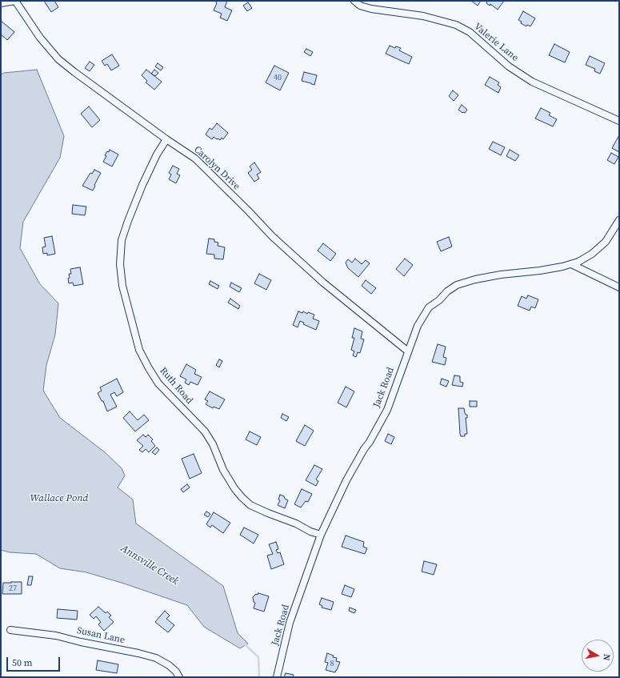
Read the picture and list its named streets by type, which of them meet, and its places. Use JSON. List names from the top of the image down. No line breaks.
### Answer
{"streets":{"street":["Valerie Lane","Carolyn Drive","Ruth Road","Jack Road","Susan Lane"]},"crossings":[["Carolyn Drive","Ruth Road"],["Carolyn Drive","Jack Road"],["Ruth Road","Jack Road"]],"water":["Wallace Pond","Annsville Creek"],"house_numbers":["40","27","8"],"scale_bar":"50 m","north":"right"}
